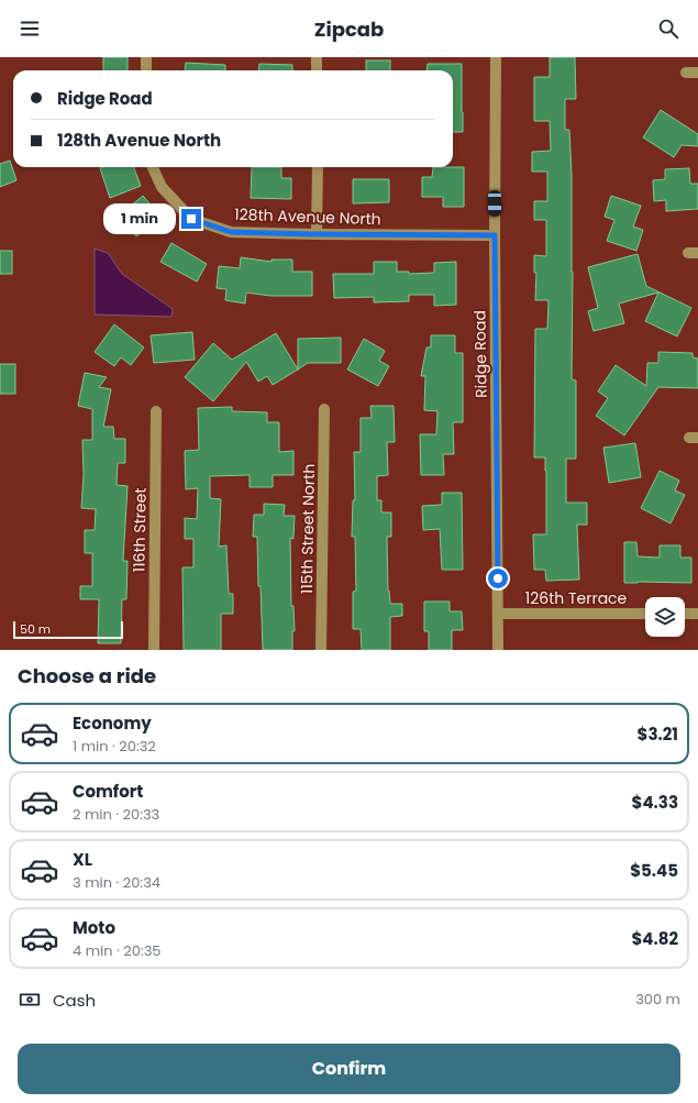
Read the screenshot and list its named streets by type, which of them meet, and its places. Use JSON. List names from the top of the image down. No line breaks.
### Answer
{"streets":{"street":["128th Avenue North","Ridge Road","115th Street North","116th Street","126th Terrace"]},"crossings":[["128th Avenue North","Ridge Road"],["Ridge Road","126th Terrace"]],"scale_bar":"50 m","page":{"header":"Zipcab","banner":["Ridge Road","128th Avenue North"],"bubble":"1 min","scale":"50 m","heading":"Choose a ride","list":[{"name":"Economy","note":"1 min · 20:32","value":"$3.21"},{"name":"Comfort","note":"2 min · 20:33","value":"$4.33"},{"name":"XL","note":"3 min · 20:34","value":"$5.45"},{"name":"Moto","note":"4 min · 20:35","value":"$4.82"}],"pay":["Cash","300 m"],"buttons":"Confirm"}}
